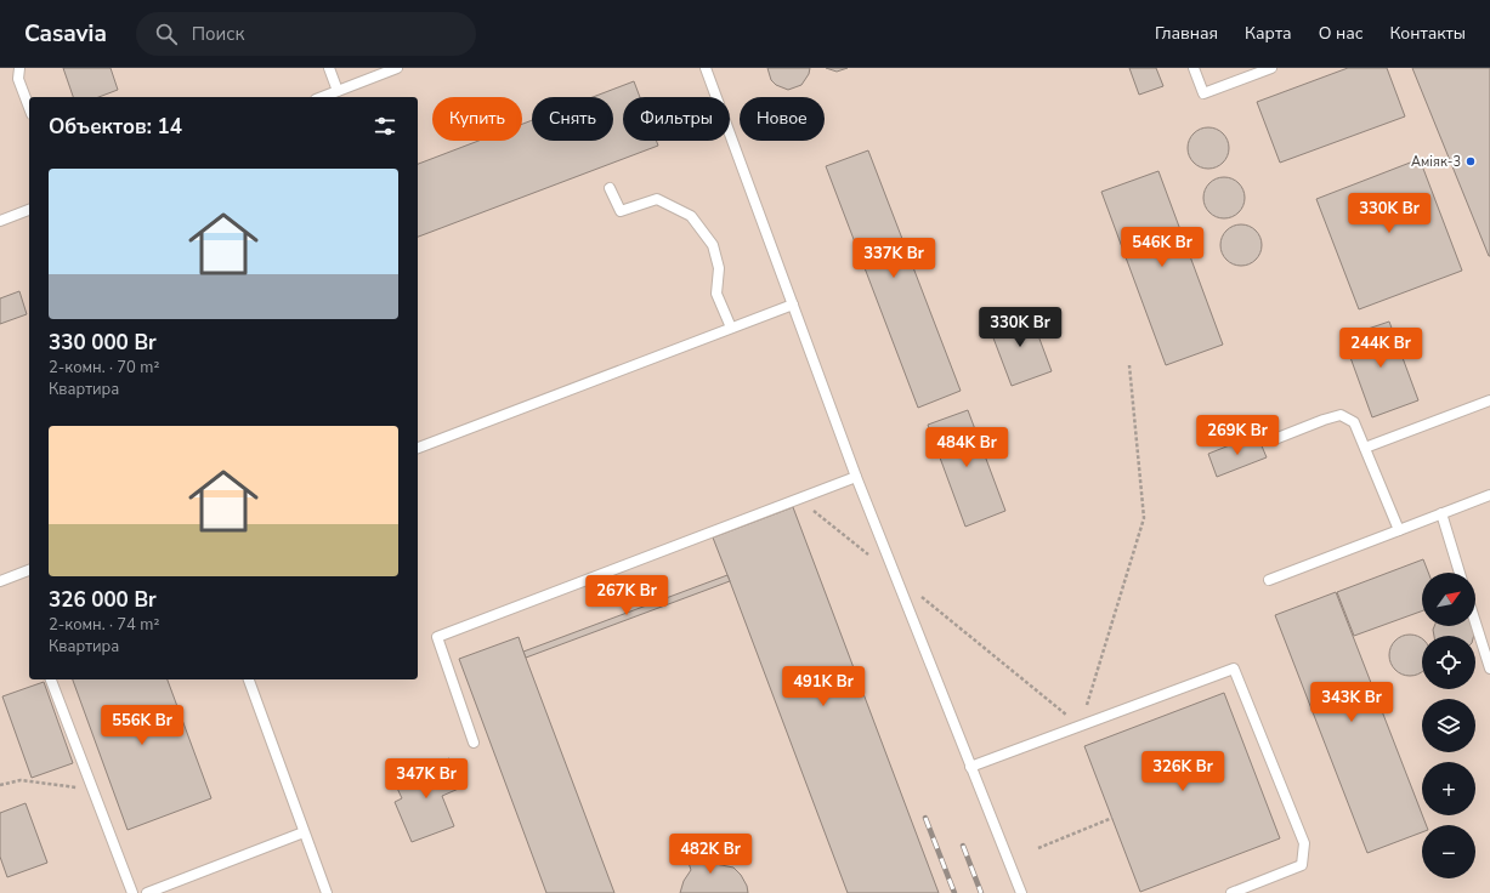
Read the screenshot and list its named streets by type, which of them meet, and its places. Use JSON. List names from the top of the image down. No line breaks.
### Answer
{"places":["Аміяк-3"],"north":"top right","page":{"header":"Casavia","search":"Поиск","nav":["Главная","Карта","О нас","Контакты"],"chip":["Купить","Снять","Фильтры","Новое"],"heading":"Объектов: 14","list":[{"name":"330 000 Br","note":"2-комн. · 70 m² · Квартира"},{"name":"326 000 Br","note":"2-комн. · 74 m² · Квартира"}],"price":["330K Br","546K Br","337K Br","330K Br","244K Br","269K Br","484K Br","267K Br","491K Br","343K Br","556K Br","326K Br","347K Br","482K Br"],"map_buttons":["+","−"]}}
